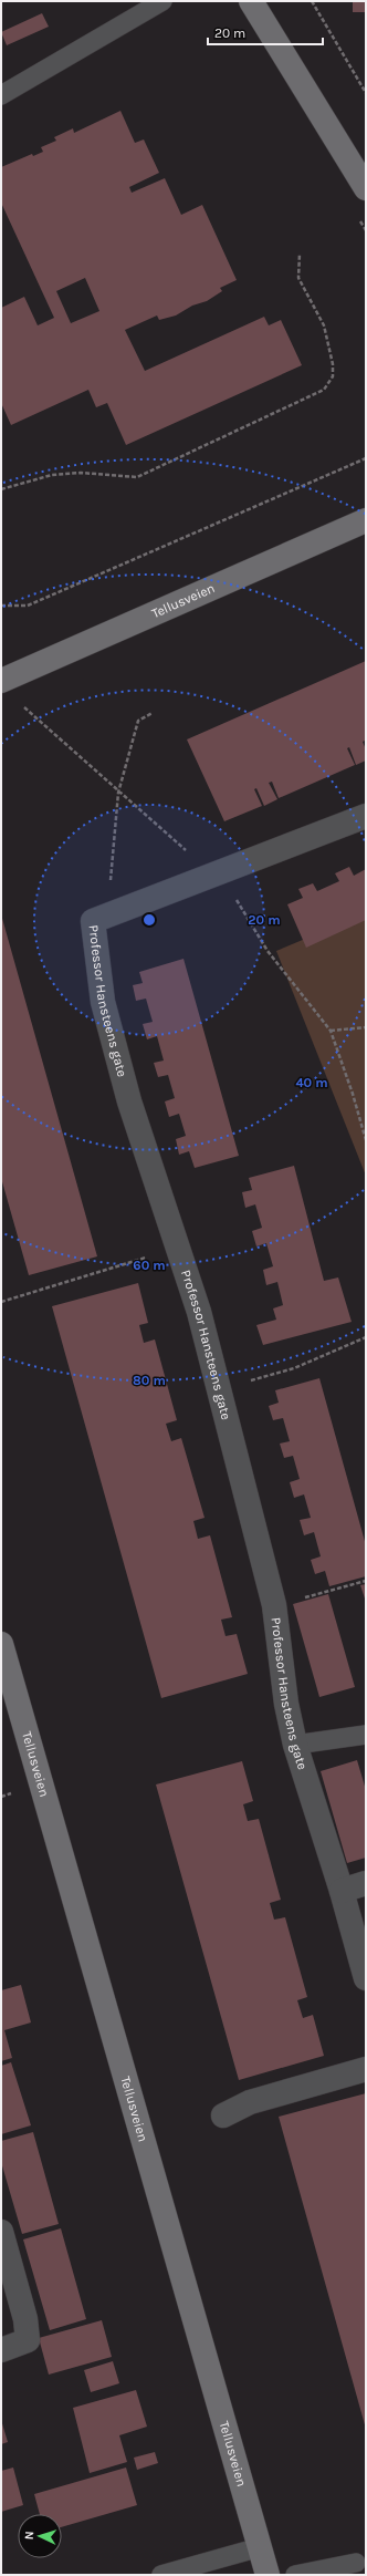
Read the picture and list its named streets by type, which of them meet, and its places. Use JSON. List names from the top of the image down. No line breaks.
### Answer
{"streets":{"street":["Tellusveien","Professor Hansteens gate"]},"scale_bar":"20 m","north":"left","rings":["20 m","40 m","60 m","80 m"]}
